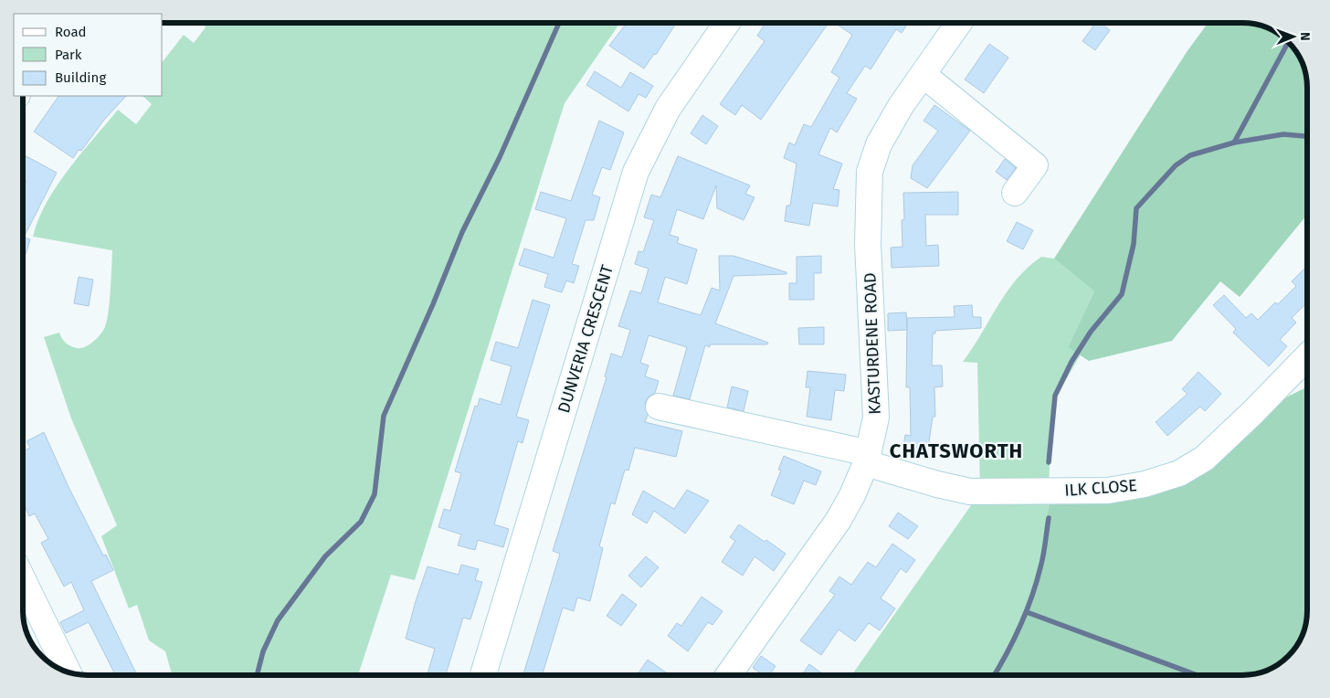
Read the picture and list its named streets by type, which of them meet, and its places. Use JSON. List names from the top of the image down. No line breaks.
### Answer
{"streets":{"street":["DUNVERIA CRESCENT","KASTURDENE ROAD","ILK CLOSE"]},"crossings":[["KASTURDENE ROAD","ILK CLOSE"]],"districts":["CHATSWORTH"],"legend":["Road","Park","Building"],"north":"right"}
